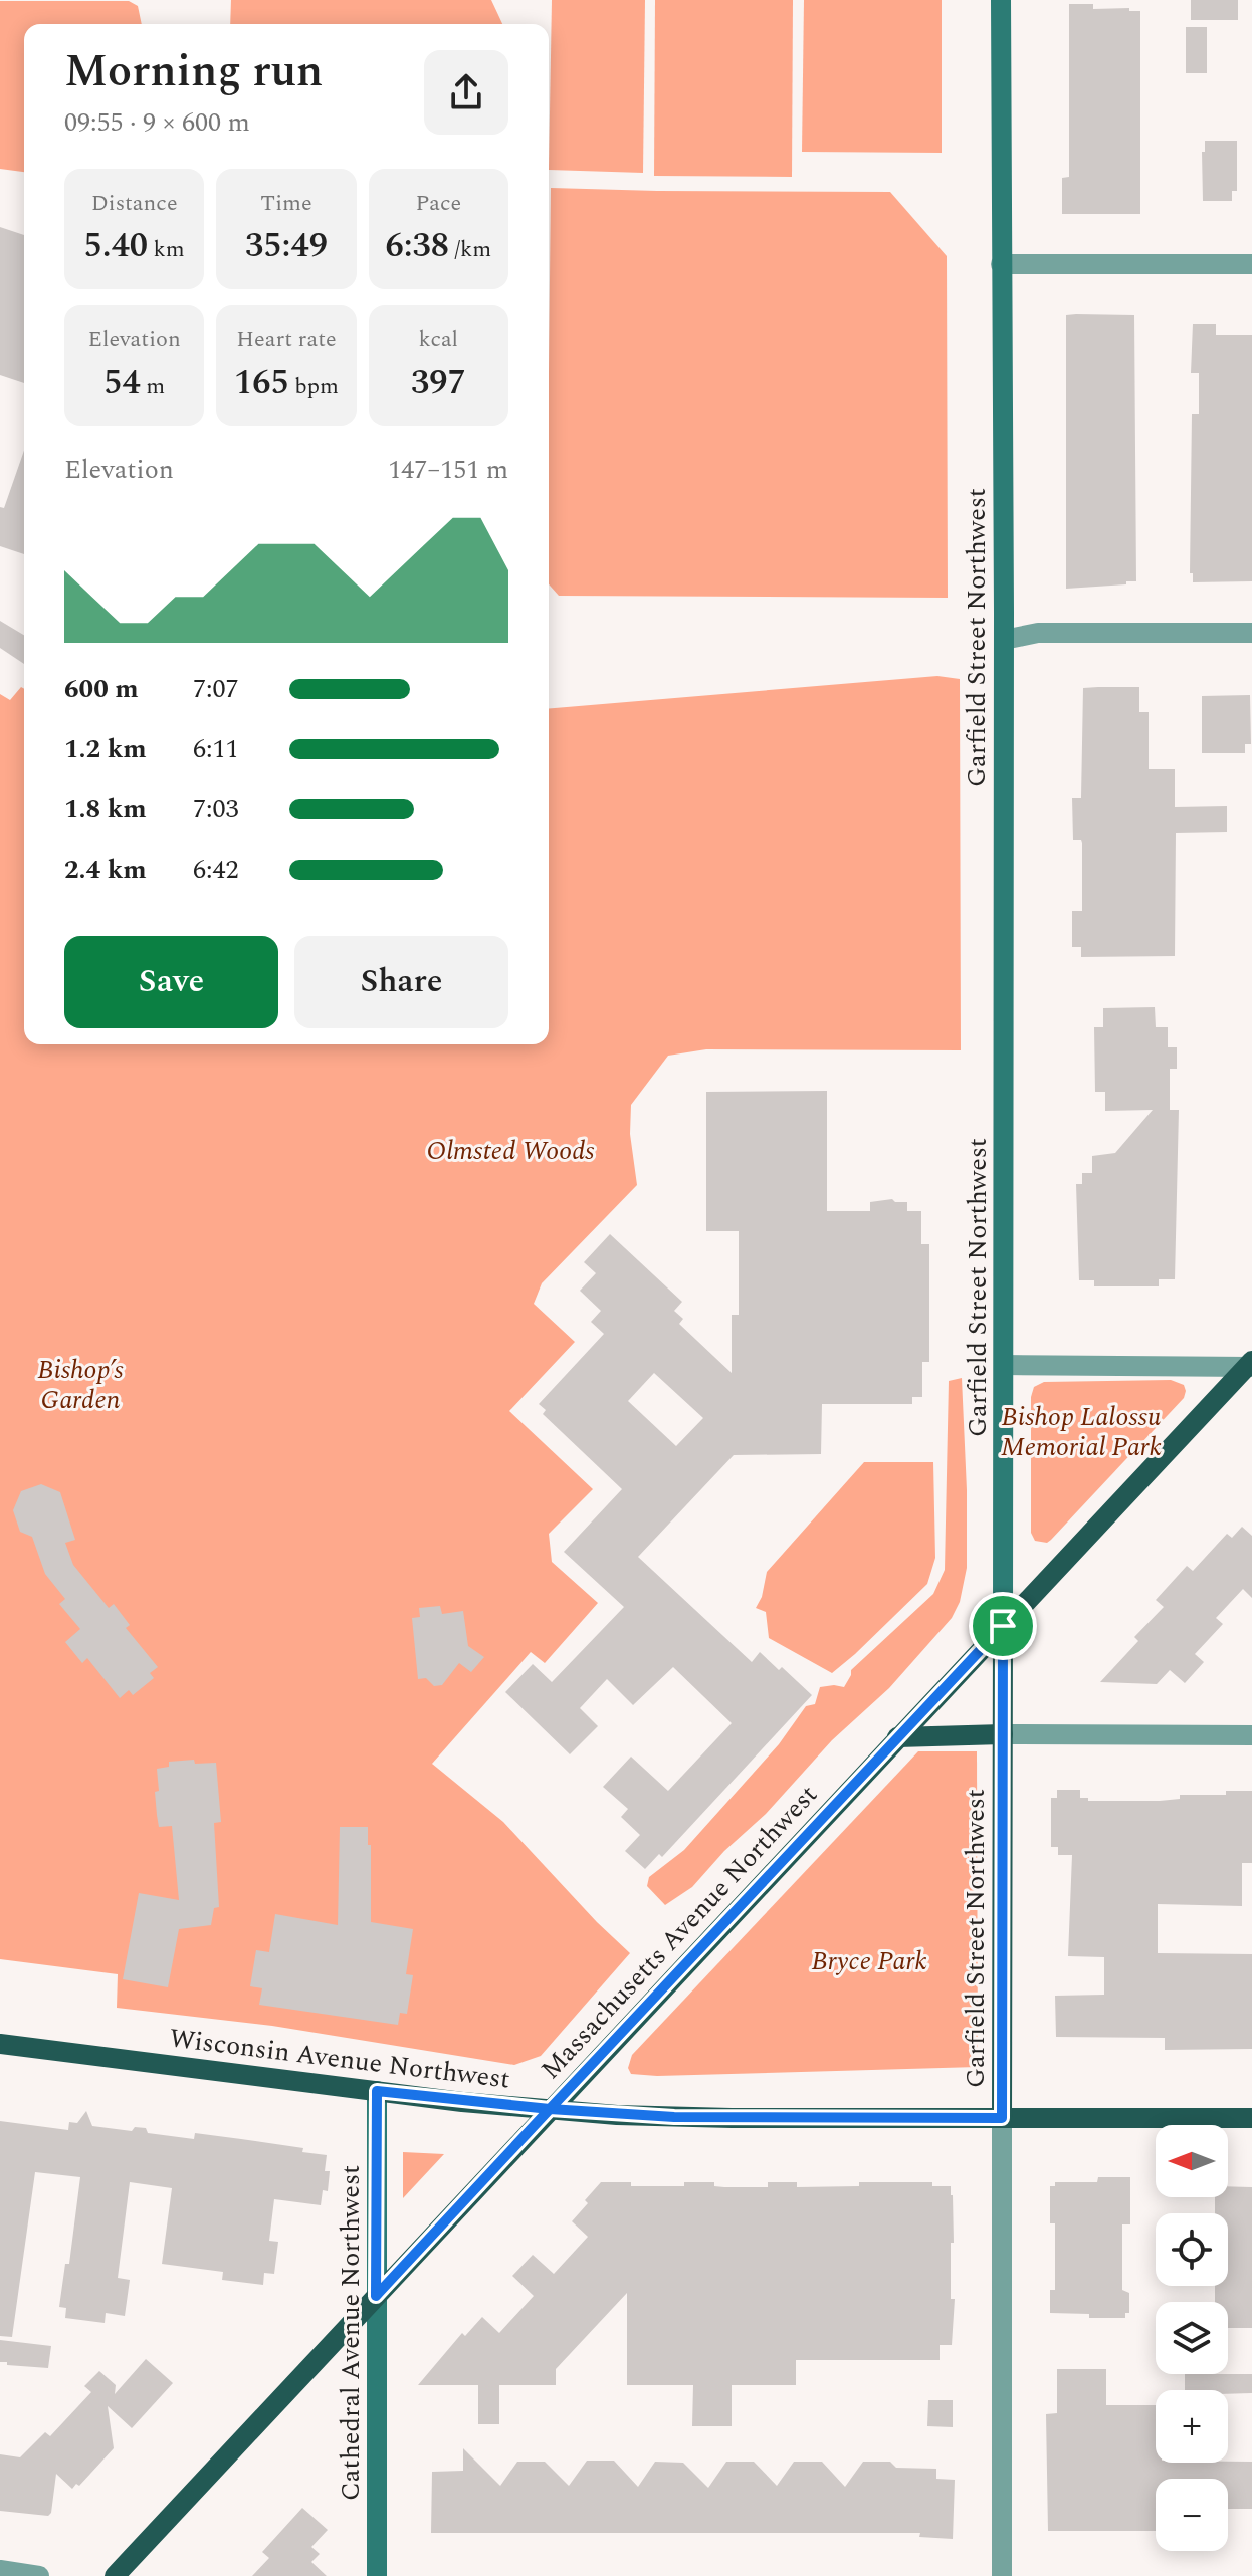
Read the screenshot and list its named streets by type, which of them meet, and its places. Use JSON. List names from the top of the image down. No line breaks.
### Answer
{"streets":{"main road":["Garfield Street Northwest","Massachusetts Avenue Northwest","Wisconsin Avenue Northwest","Cathedral Avenue Northwest"]},"crossings":[["Garfield Street Northwest","Massachusetts Avenue Northwest"],["Garfield Street Northwest","Wisconsin Avenue Northwest"],["Massachusetts Avenue Northwest","Wisconsin Avenue Northwest"],["Massachusetts Avenue Northwest","Cathedral Avenue Northwest"],["Wisconsin Avenue Northwest","Cathedral Avenue Northwest"]],"parks":["Olmsted Woods","Bishop’s Garden","Bishop Lalossu Memorial Park","Bryce Park"],"north":"left","page":{"heading":["Morning run","09:55 · 9 × 600 m"],"stats":[["Distance","5.40 km"],["Time","35:49"],["Pace","6:38 /km"],["Elevation","54 m"],["Heart rate","165 bpm"],["kcal","397"]],"chart":["Elevation","147–151 m"],"list":[{"name":"600 m","note":"7:07"},{"name":"1.2 km","note":"6:11"},{"name":"1.8 km","note":"7:03"},{"name":"2.4 km","note":"6:42"}],"buttons":["Save","Share"],"map_buttons":["+","−"]}}
